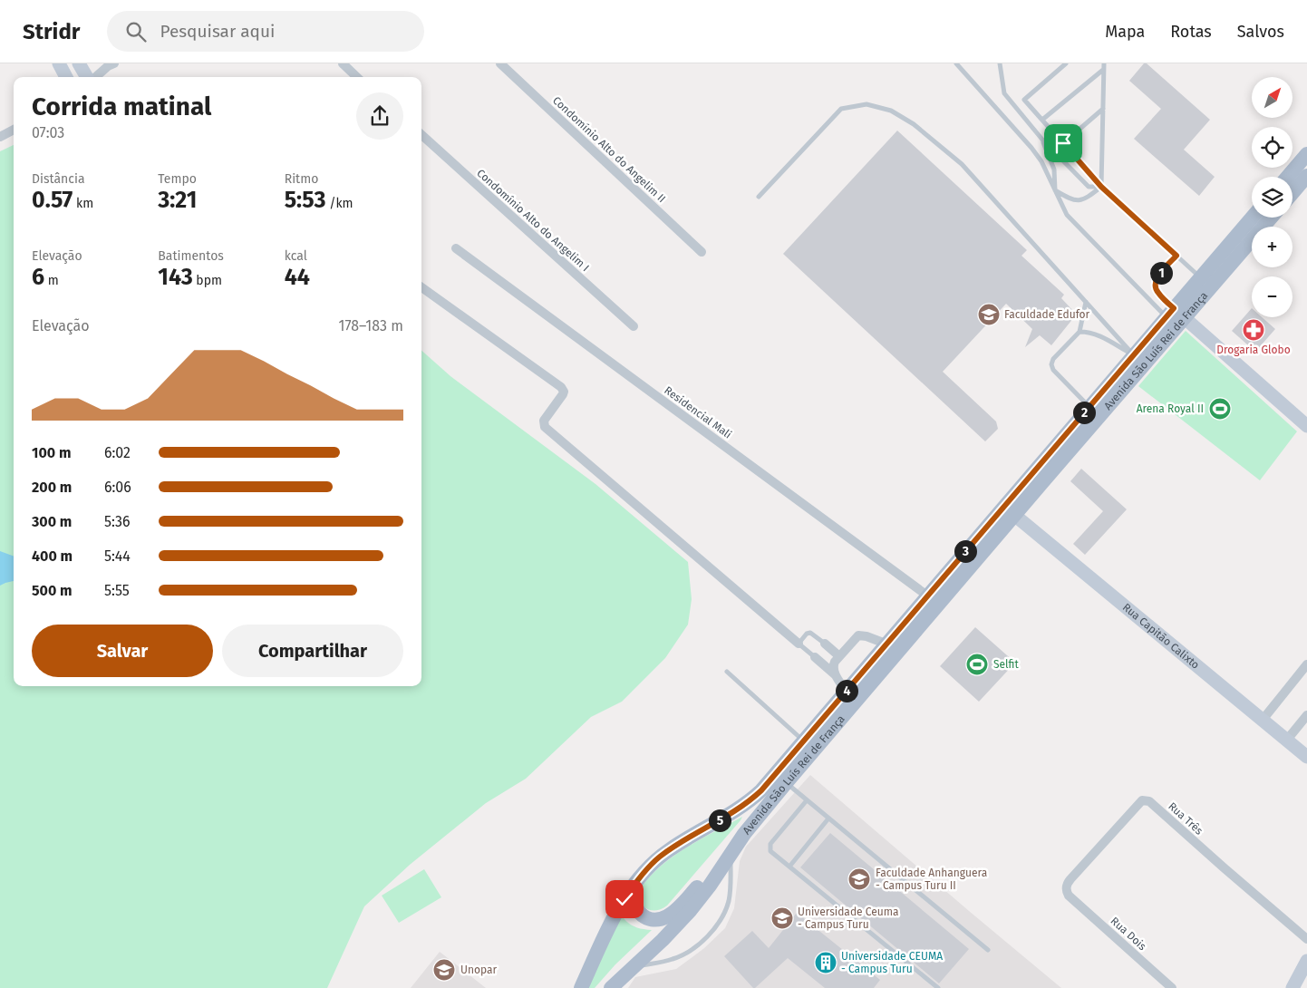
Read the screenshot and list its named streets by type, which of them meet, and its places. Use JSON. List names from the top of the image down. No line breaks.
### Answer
{"streets":{"main road":["Avenida São Luís Rei de França"],"street":["Condomínio Alto do Angelim II","Condomínio Alto do Angelim I","Residencial Mali","Rua Capitão Calixto","Rua Três","Rua Dois"]},"crossings":[["Avenida São Luís Rei de França","Residencial Mali"],["Avenida São Luís Rei de França","Rua Capitão Calixto"],["Rua Três","Rua Dois"]],"places":{"school or university":["Faculdade Edufor","Faculdade Anhanguera - Campus Turu II","Universidade Ceuma - Campus Turu","Unopar"],"pharmacy":["Drogaria Globo"],"sports":["Arena Royal II","Selfit"],"building":["Universidade CEUMA - Campus Turu"]},"north":"top right","page":{"header":"Stridr","search":"Pesquisar aqui","nav":["Mapa","Rotas","Salvos"],"map_buttons":["+","−"],"heading":["Corrida matinal","07:03"],"stats":[["Distância","0.57 km"],["Tempo","3:21"],["Ritmo","5:53 /km"],["Elevação","6 m"],["Batimentos","143 bpm"],["kcal","44"]],"pins":["1","2","3","4","5"],"chart":["Elevação","178–183 m"],"list":[{"name":"100 m","note":"6:02"},{"name":"200 m","note":"6:06"},{"name":"300 m","note":"5:36"},{"name":"400 m","note":"5:44"},{"name":"500 m","note":"5:55"}],"buttons":["Salvar","Compartilhar"]}}
